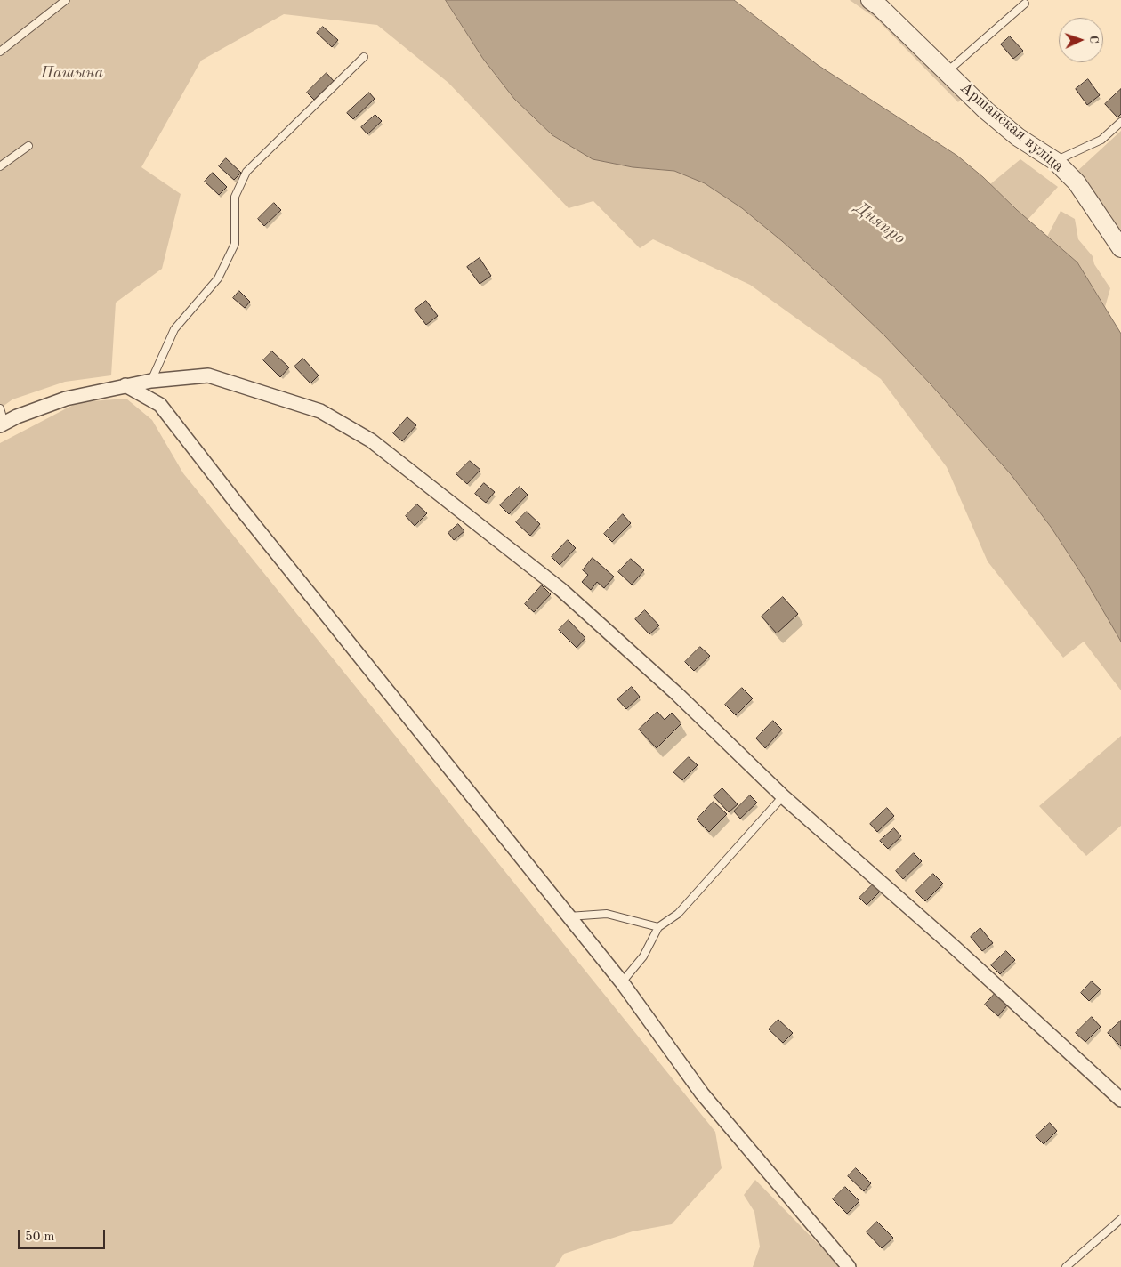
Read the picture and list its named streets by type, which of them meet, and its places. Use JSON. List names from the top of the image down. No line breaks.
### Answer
{"streets":{"street":["Аршанская вуліца"]},"water":["Дняпро"],"parks":["Пашына"],"scale_bar":"50 m","north":"right"}
